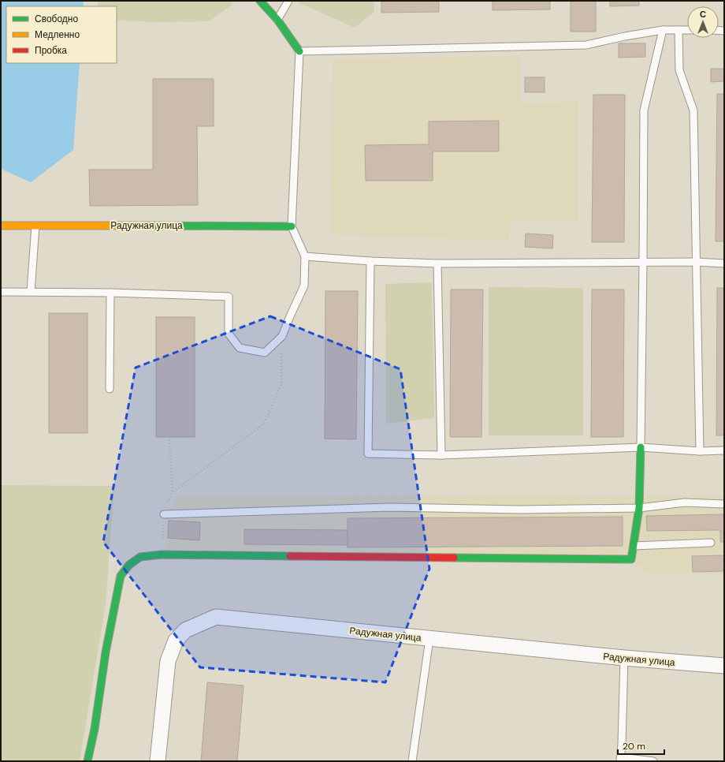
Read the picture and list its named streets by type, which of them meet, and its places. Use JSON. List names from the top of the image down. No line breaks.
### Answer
{"streets":{"street":["Радужная улица"]},"legend":["Свободно","Медленно","Пробка"],"scale_bar":"20 m","north":"top"}
